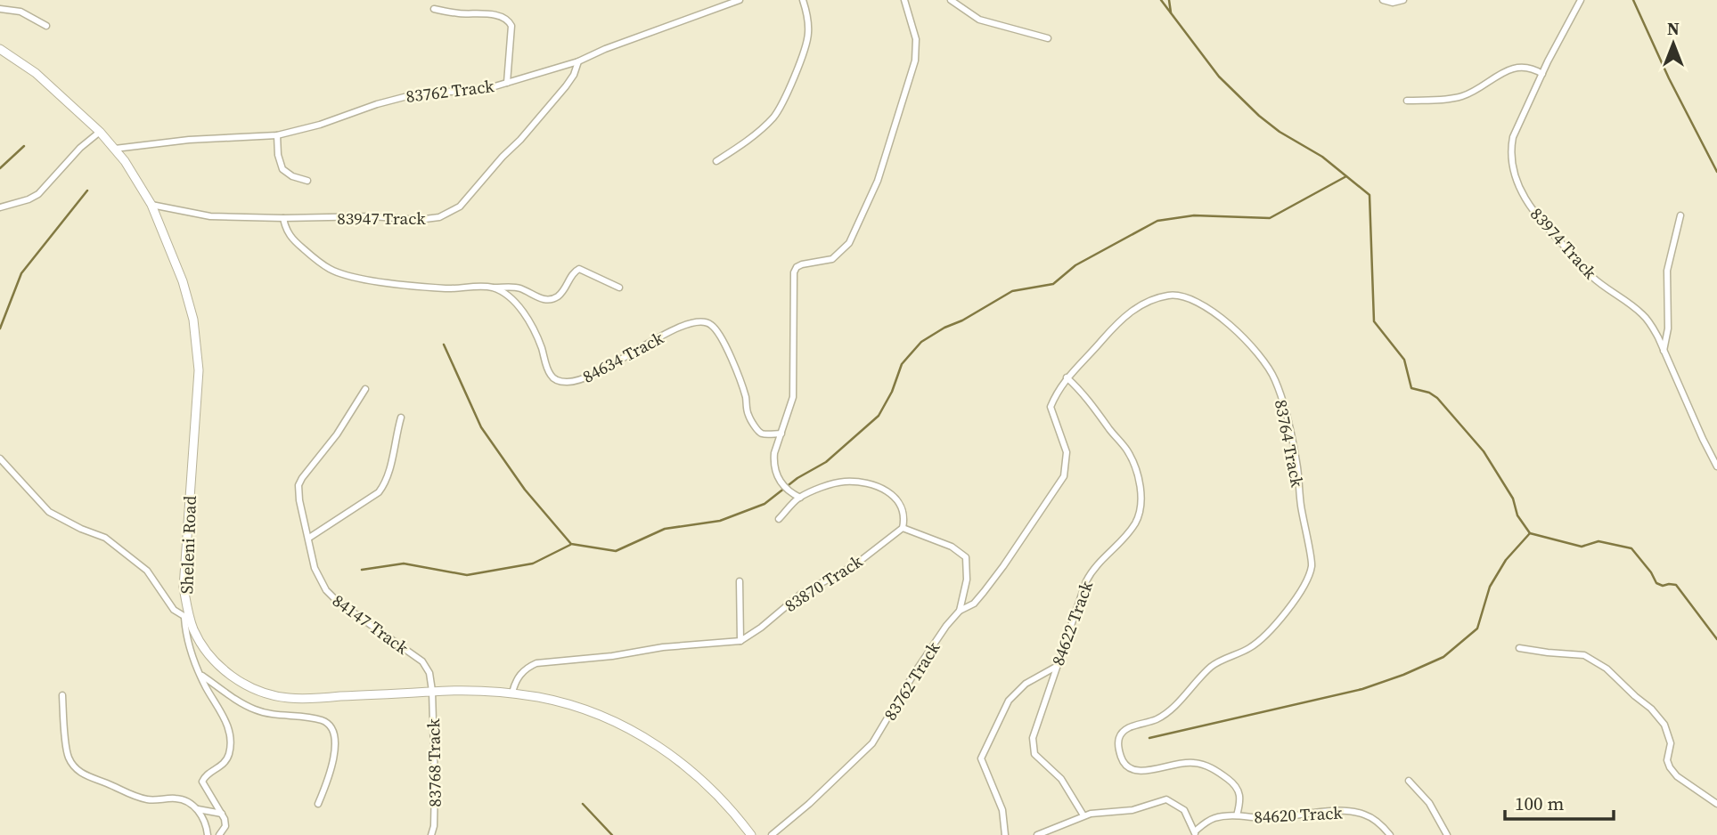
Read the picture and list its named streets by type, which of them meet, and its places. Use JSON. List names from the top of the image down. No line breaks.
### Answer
{"streets":{"street":["83762 Track","83947 Track","83974 Track","84634 Track","83764 Track","Sheleni Road","83870 Track","84622 Track","84147 Track","83768 Track","84620 Track"]},"crossings":[["83762 Track","83947 Track"],["83762 Track","83764 Track"],["83762 Track","Sheleni Road"],["83762 Track","83870 Track"],["83947 Track","Sheleni Road"],["83764 Track","84622 Track"],["83764 Track","84620 Track"],["Sheleni Road","84147 Track"],["Sheleni Road","83768 Track"],["84147 Track","83768 Track"]],"scale_bar":"100 m","north":"top"}
